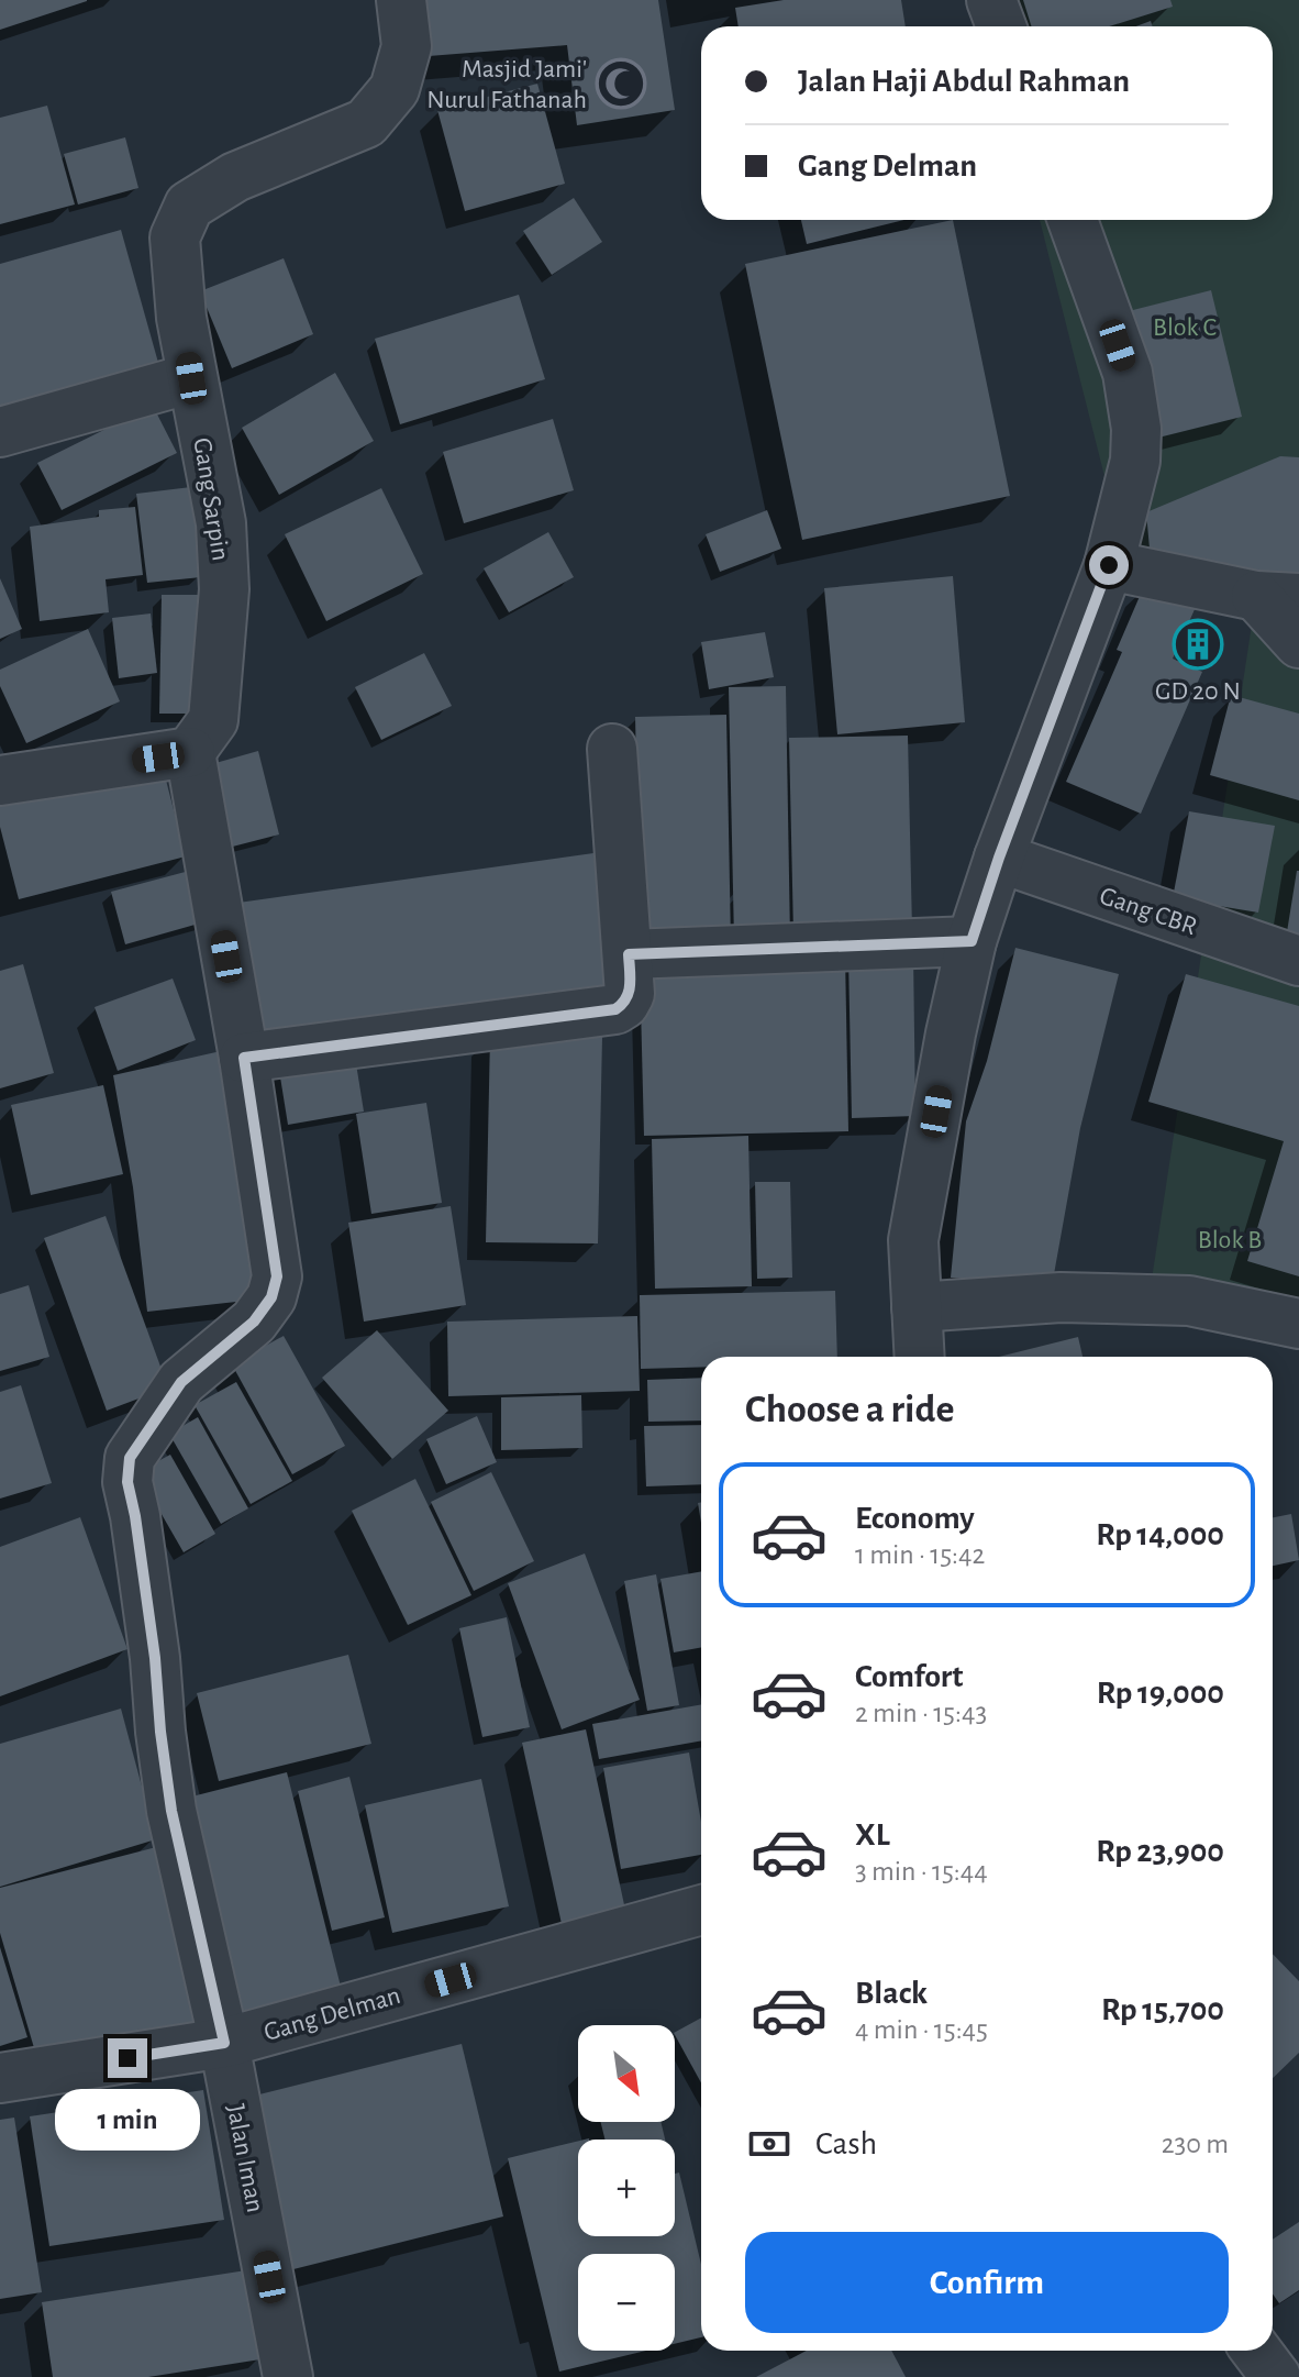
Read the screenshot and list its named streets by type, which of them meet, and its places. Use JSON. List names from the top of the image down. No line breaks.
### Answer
{"streets":{"street":["Gang Sarpin","Gang CBR","Gang Delman","Jalan Iman"]},"crossings":[["Gang Sarpin","Jalan Iman"],["Gang Delman","Jalan Iman"]],"parks":["Blok C","Blok B"],"places":{"mosque":["Masjid Jami' Nurul Fathanah"],"building":["GD 20 N"]},"north":"bottom right","page":{"banner":["Jalan Haji Abdul Rahman","Gang Delman"],"heading":"Choose a ride","list":[{"name":"Economy","note":"1 min · 15:42","value":"Rp 14,000"},{"name":"Comfort","note":"2 min · 15:43","value":"Rp 19,000"},{"name":"XL","note":"3 min · 15:44","value":"Rp 23,900"},{"name":"Black","note":"4 min · 15:45","value":"Rp 15,700"}],"map_buttons":["+","−"],"bubble":"1 min","pay":["Cash","230 m"],"buttons":"Confirm"}}
